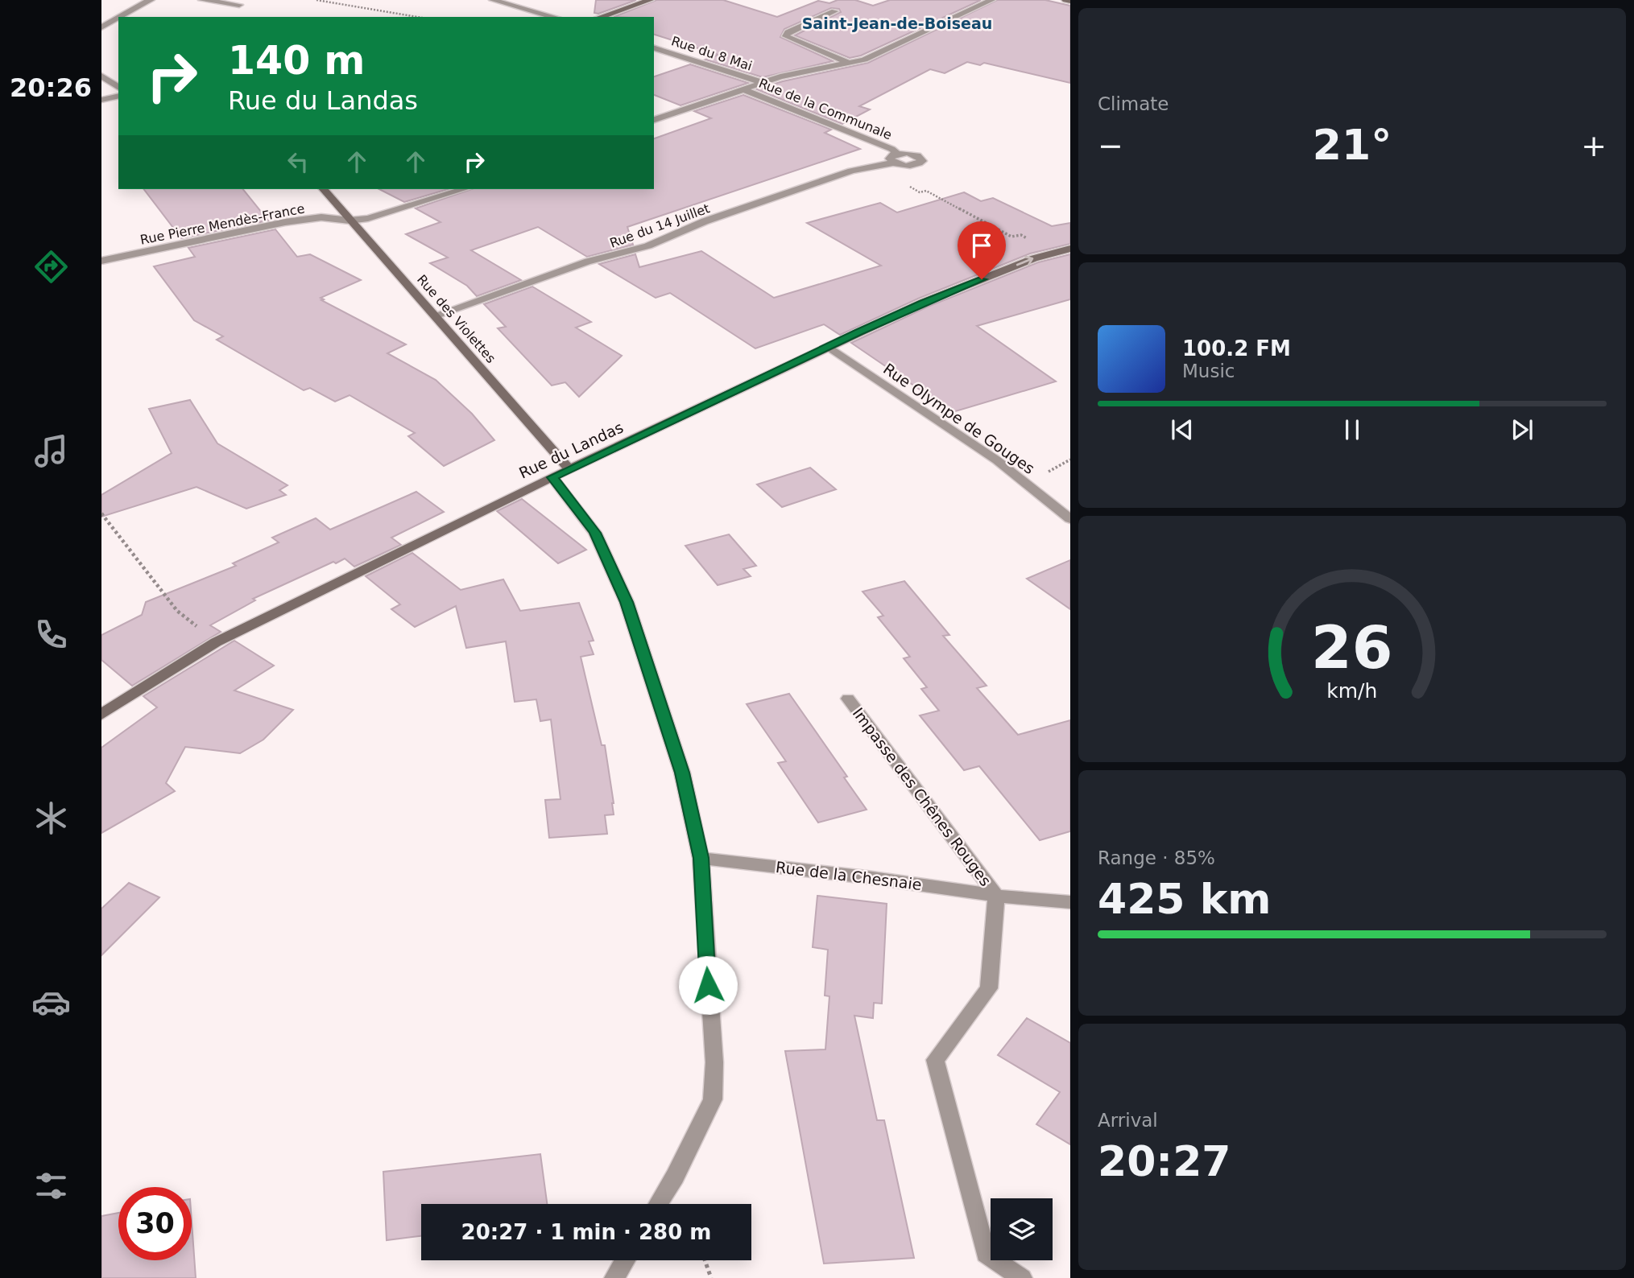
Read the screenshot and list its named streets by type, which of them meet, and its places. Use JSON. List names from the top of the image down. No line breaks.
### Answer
{"streets":{"street":["Rue du 8 Mai","Rue de la Communale","Rue Pierre Mendès-France","Rue du 14 Juillet","Rue des Violettes","Rue Olympe de Gouges","Rue du Landas","Impasse des Chênes Rouges","Rue de la Chesnaie"]},"crossings":[["Rue de la Communale","Rue du 14 Juillet"],["Rue Pierre Mendès-France","Rue des Violettes"],["Rue du 14 Juillet","Rue des Violettes"],["Rue des Violettes","Rue du Landas"],["Rue Olympe de Gouges","Rue du Landas"],["Impasse des Chênes Rouges","Rue de la Chesnaie"]],"districts":["Saint-Jean-de-Boiseau"],"page":{"tabs":"20:26","tile":["Climate",["Range · 85%","425 km"],["Arrival","20:27"]],"turn":["140 m","Rue du Landas"],"heat":["−","21°","+"],"song":["100.2 FM","Music"],"limit":"30","trip":"20:27 · 1 min · 280 m","gauge":["26","km/h"]}}
